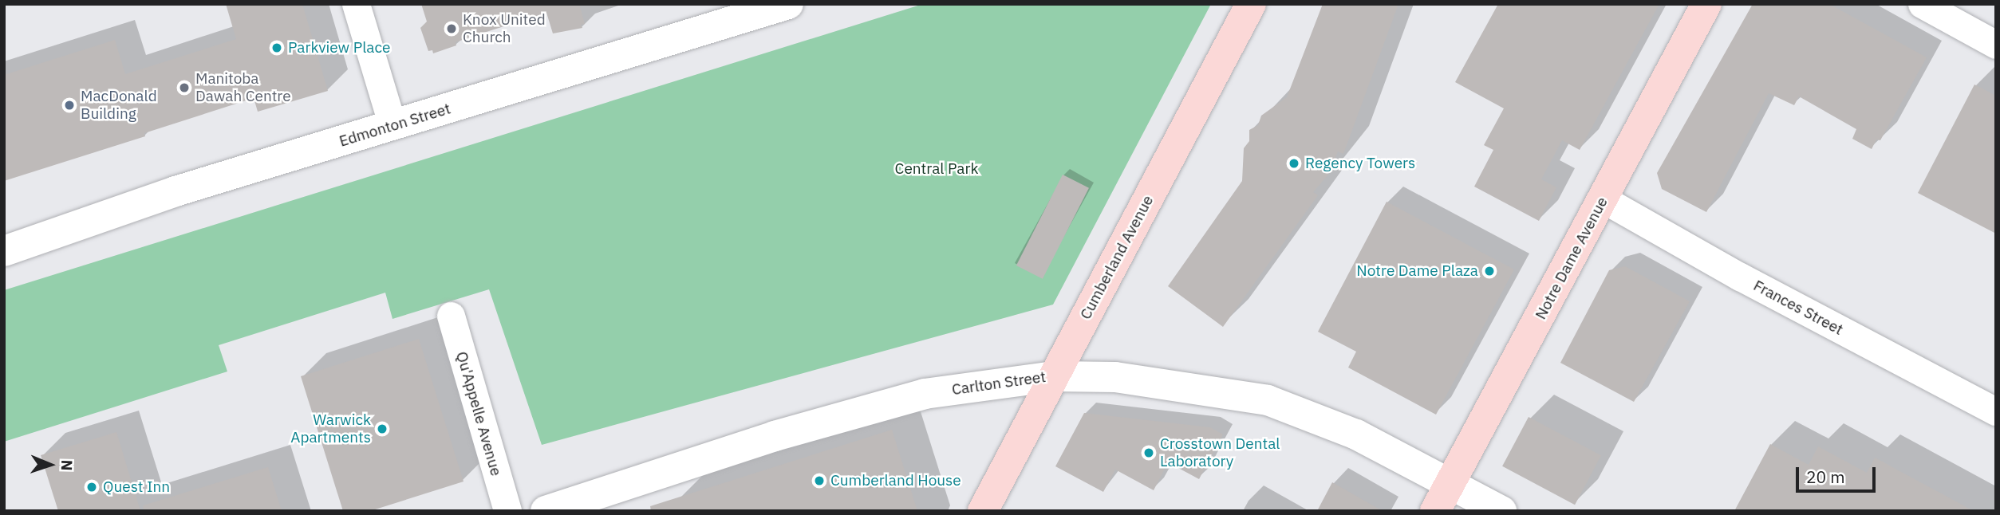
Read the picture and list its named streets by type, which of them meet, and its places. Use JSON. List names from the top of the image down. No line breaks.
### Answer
{"streets":{"main road":["Cumberland Avenue","Notre Dame Avenue"],"street":["Edmonton Street","Frances Street","Carlton Street","Qu'Appelle Avenue"]},"crossings":[["Cumberland Avenue","Carlton Street"],["Notre Dame Avenue","Frances Street"],["Notre Dame Avenue","Carlton Street"]],"parks":["Central Park"],"places":["Knox United Church","Parkview Place","Manitoba Dawah Centre","MacDonald Building","Regency Towers","Notre Dame Plaza","Warwick Apartments","Crosstown Dental Laboratory","Cumberland House","Quest Inn"],"scale_bar":"20 m","north":"right"}
